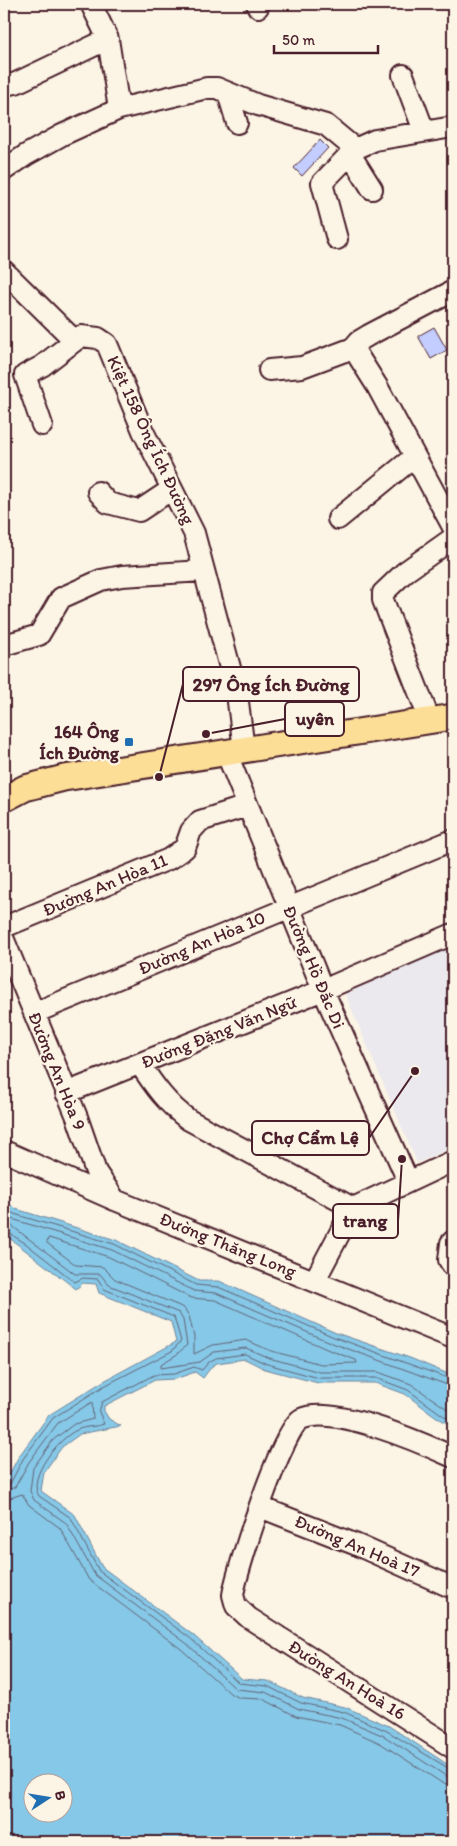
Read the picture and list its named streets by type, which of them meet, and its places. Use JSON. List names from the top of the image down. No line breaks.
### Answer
{"streets":{"street":["Kiệt 158 Ông Ích Đường","Đường An Hòa 11","Đường An Hòa 10","Đường Hồ Đắc Di","Đường Đặng Văn Ngữ","Đường An Hòa 9","Đường Thăng Long","Đường An Hoà 17","Đường An Hoà 16"]},"crossings":[["Kiệt 158 Ông Ích Đường","Đường Hồ Đắc Di"],["Đường An Hòa 11","Đường Hồ Đắc Di"],["Đường An Hòa 10","Đường Hồ Đắc Di"],["Đường An Hòa 10","Đường An Hòa 9"],["Đường Hồ Đắc Di","Đường Đặng Văn Ngữ"],["Đường Đặng Văn Ngữ","Đường An Hòa 9"],["Đường An Hòa 9","Đường Thăng Long"],["Đường An Hoà 17","Đường An Hoà 16"]],"places":{"other":["uyên","297 Ông Ích Đường","Chợ Cẩm Lệ","trang"],"transit":["164 Ông Ích Đường"]},"scale_bar":"50 m","north":"right"}
